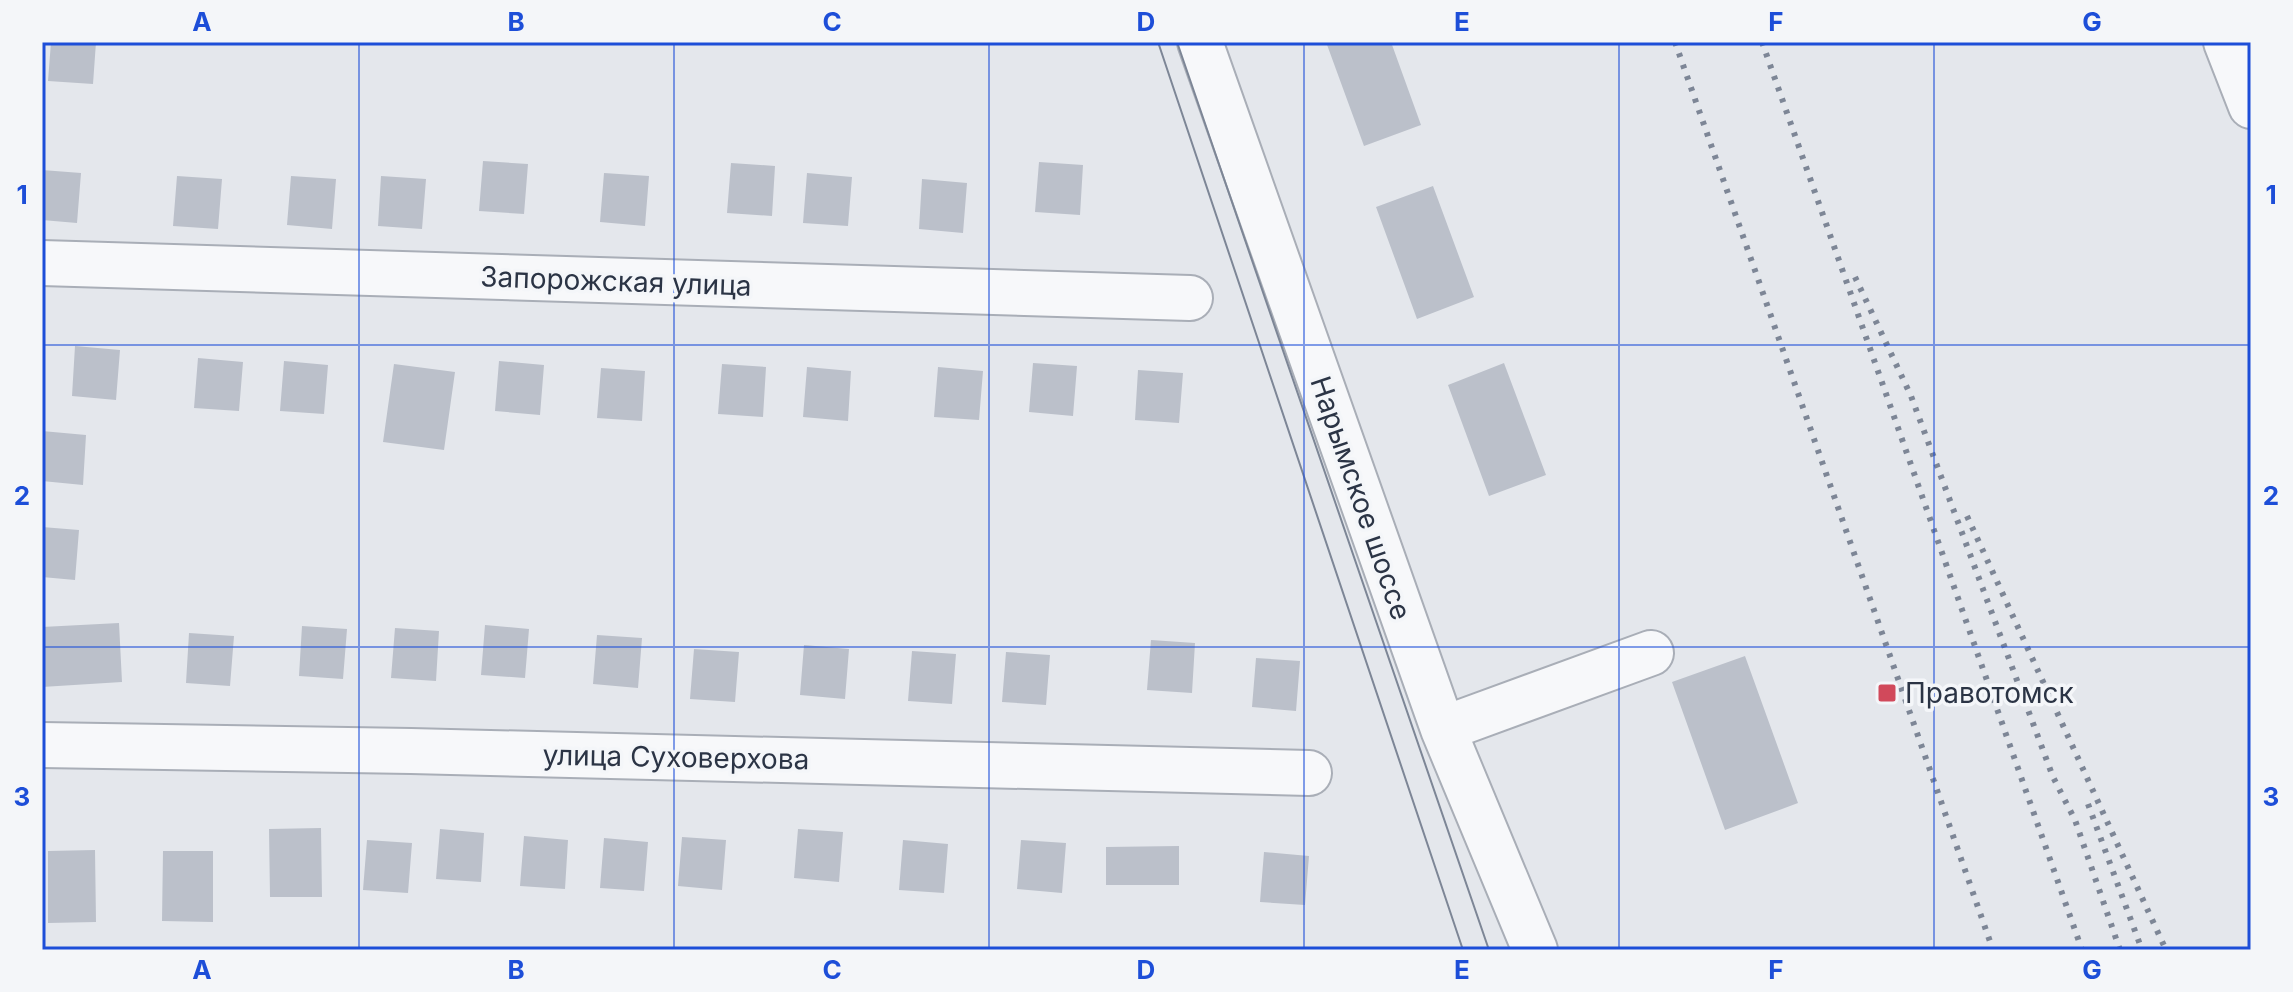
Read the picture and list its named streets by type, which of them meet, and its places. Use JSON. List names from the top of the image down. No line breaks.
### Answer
{"streets":{"street":["Запорожская улица","Нарымское шоссе","улица Суховерхова"]},"places":{"transit":["Правотомск"]},"grid":{"columns":["A","B","C","D","E","F","G"],"rows":["1","2","3"]}}
